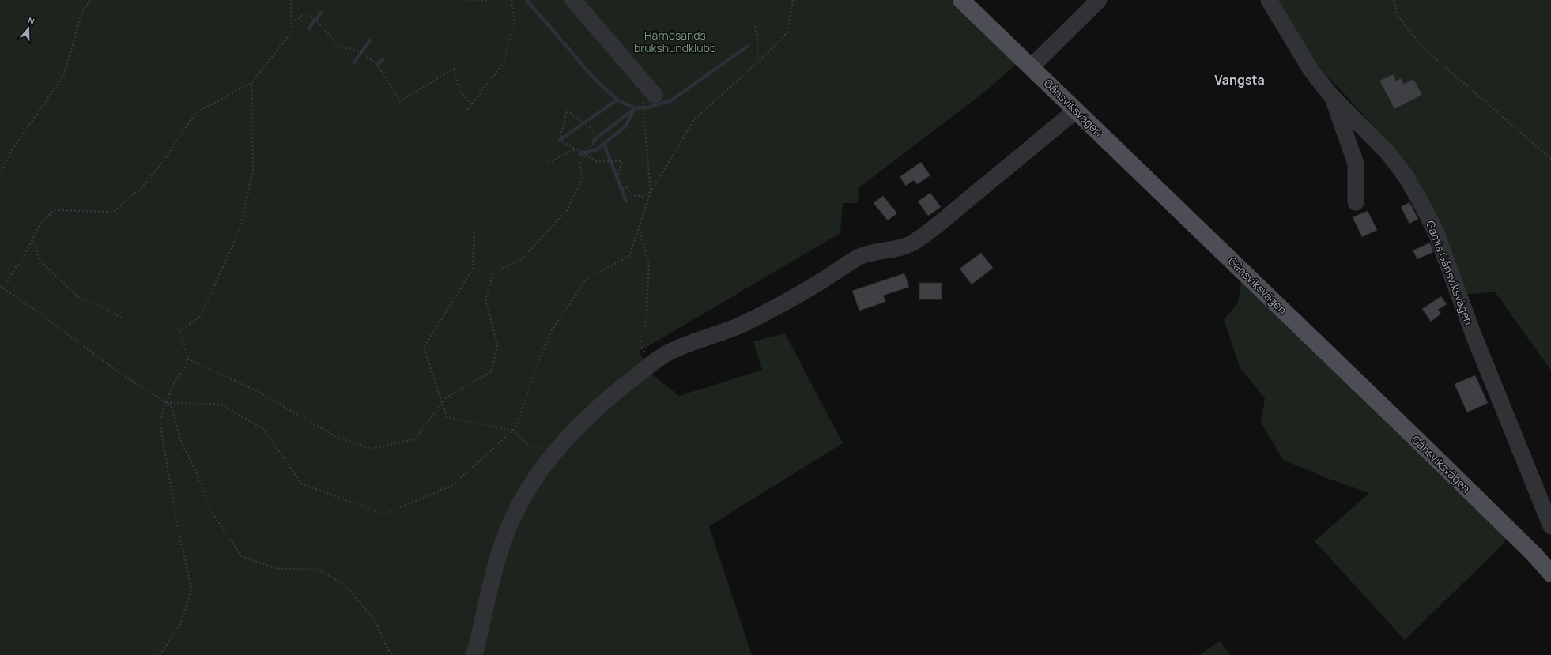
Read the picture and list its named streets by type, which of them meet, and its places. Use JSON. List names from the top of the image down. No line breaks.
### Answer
{"streets":{"main road":["Gånsviksvägen"],"street":["Gamla Gånsviksvägen"]},"districts":["Vangsta"],"parks":["Härnösands brukshundklubb"],"north":"top"}
